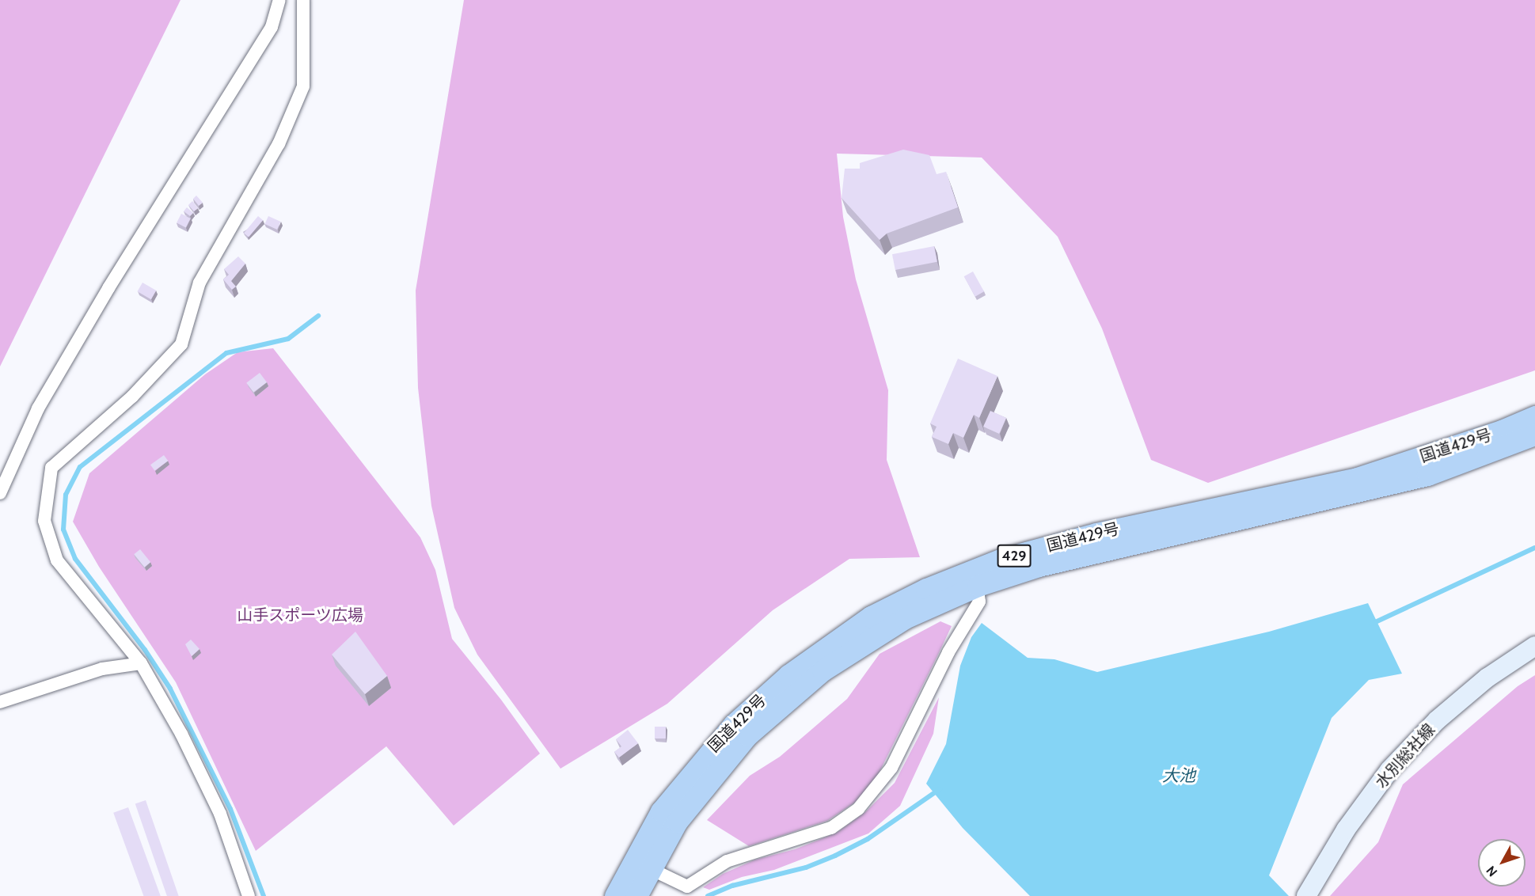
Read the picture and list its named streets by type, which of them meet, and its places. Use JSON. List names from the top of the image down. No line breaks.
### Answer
{"streets":{"highway":["国道429号","429"],"main road":["水別総社線"]},"water":["大池"],"parks":["山手スポーツ広場"],"north":"bottom left"}
